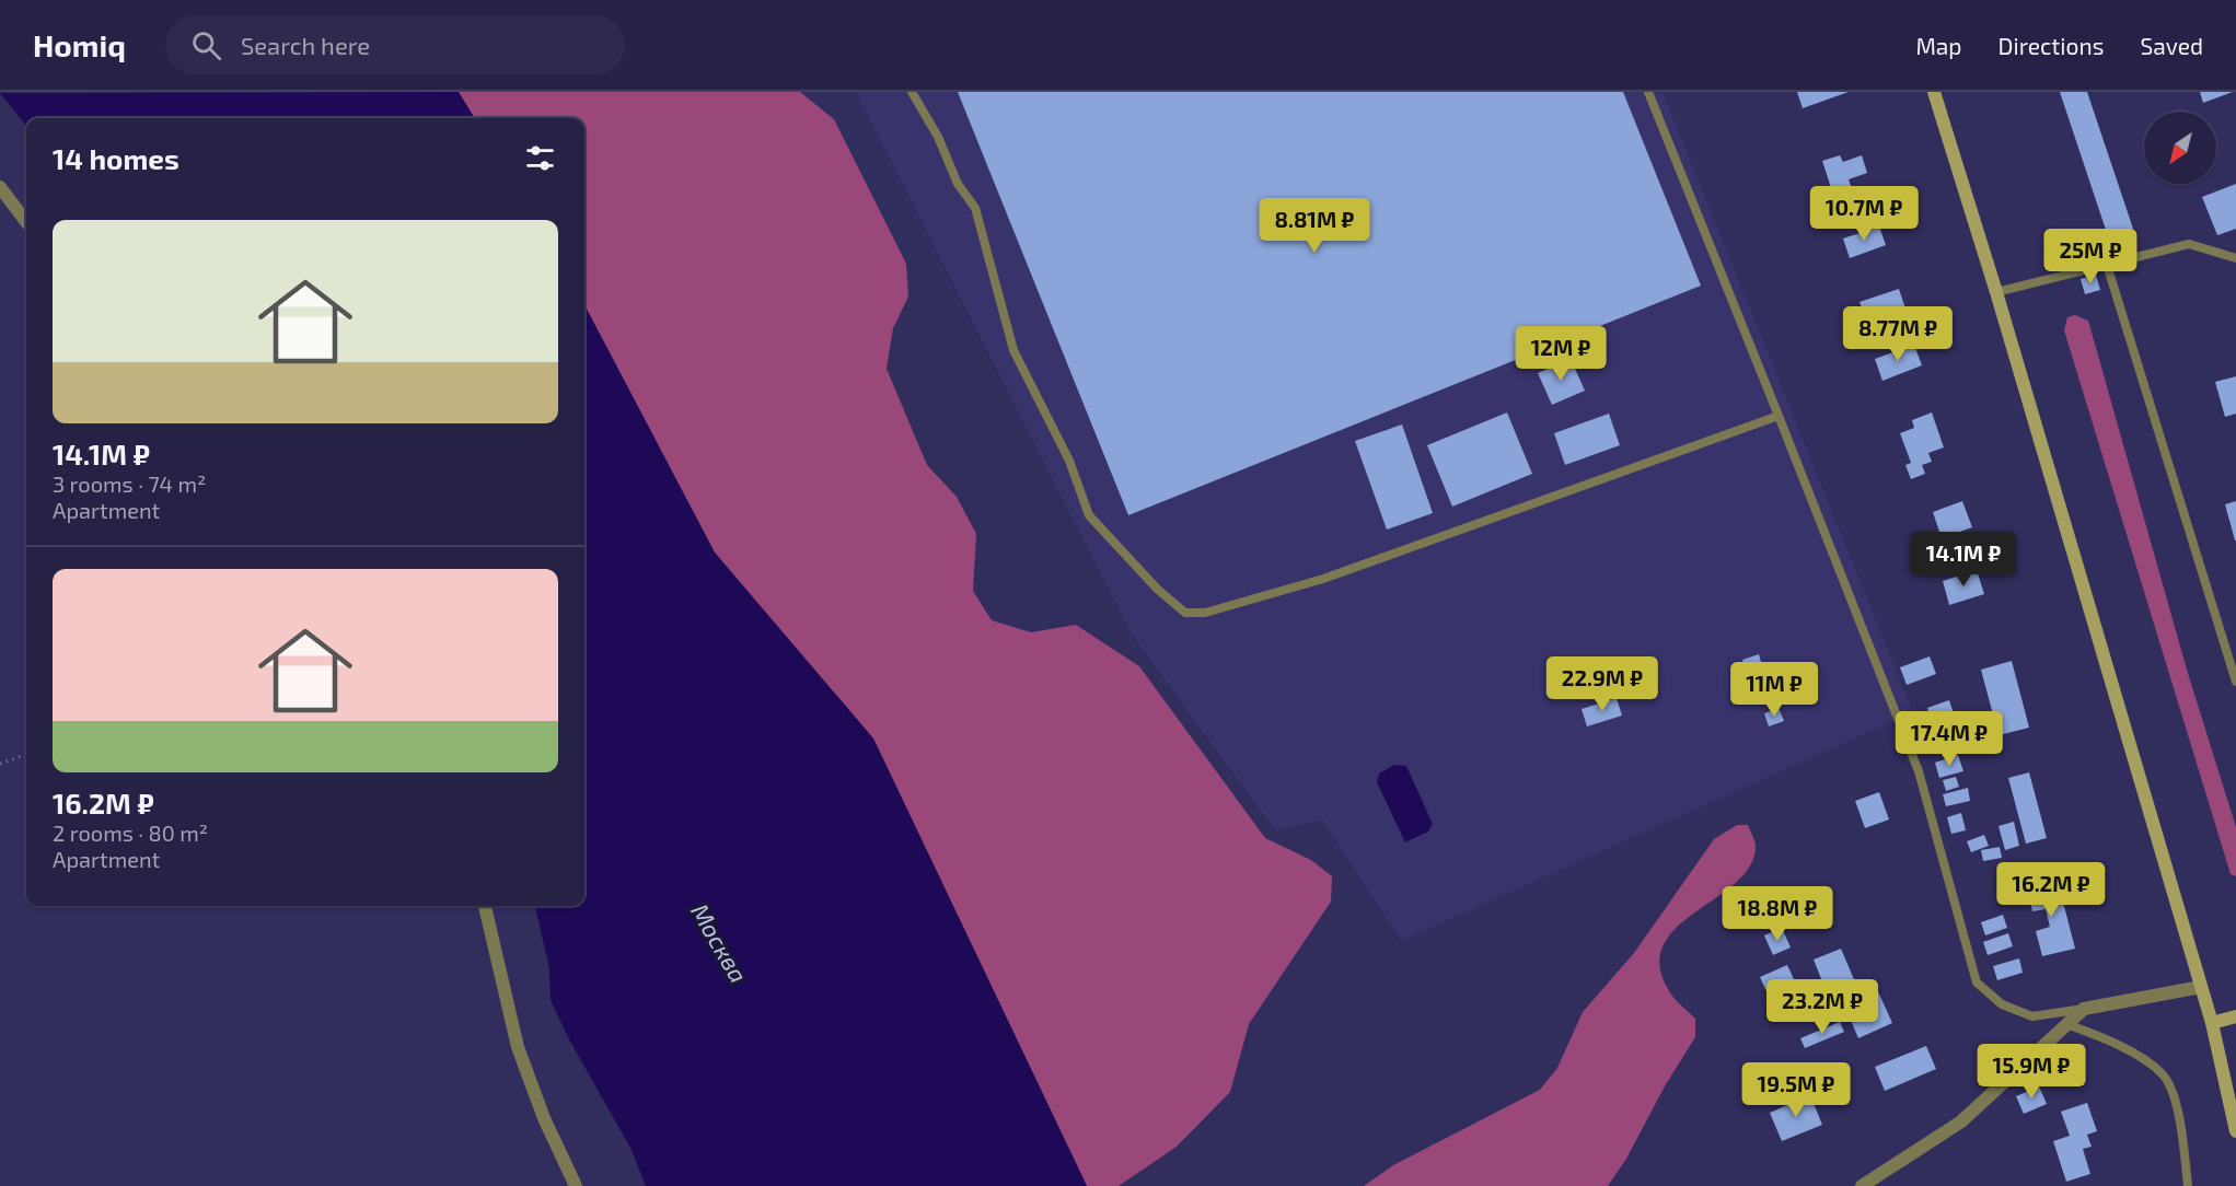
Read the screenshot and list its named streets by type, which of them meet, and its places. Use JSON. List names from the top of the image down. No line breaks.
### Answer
{"water":["Москва"],"north":"bottom left","page":{"header":"Homiq","search":"Search here","nav":["Map","Directions","Saved"],"heading":"14 homes","price":["10.7M ₽","8.81M ₽","25M ₽","8.77M ₽","12M ₽","14.1M ₽","22.9M ₽","11M ₽","17.4M ₽","16.2M ₽","18.8M ₽","23.2M ₽","15.9M ₽","19.5M ₽"],"list":[{"name":"14.1M ₽","note":"3 rooms · 74 m² · Apartment"},{"name":"16.2M ₽","note":"2 rooms · 80 m² · Apartment"}]}}
